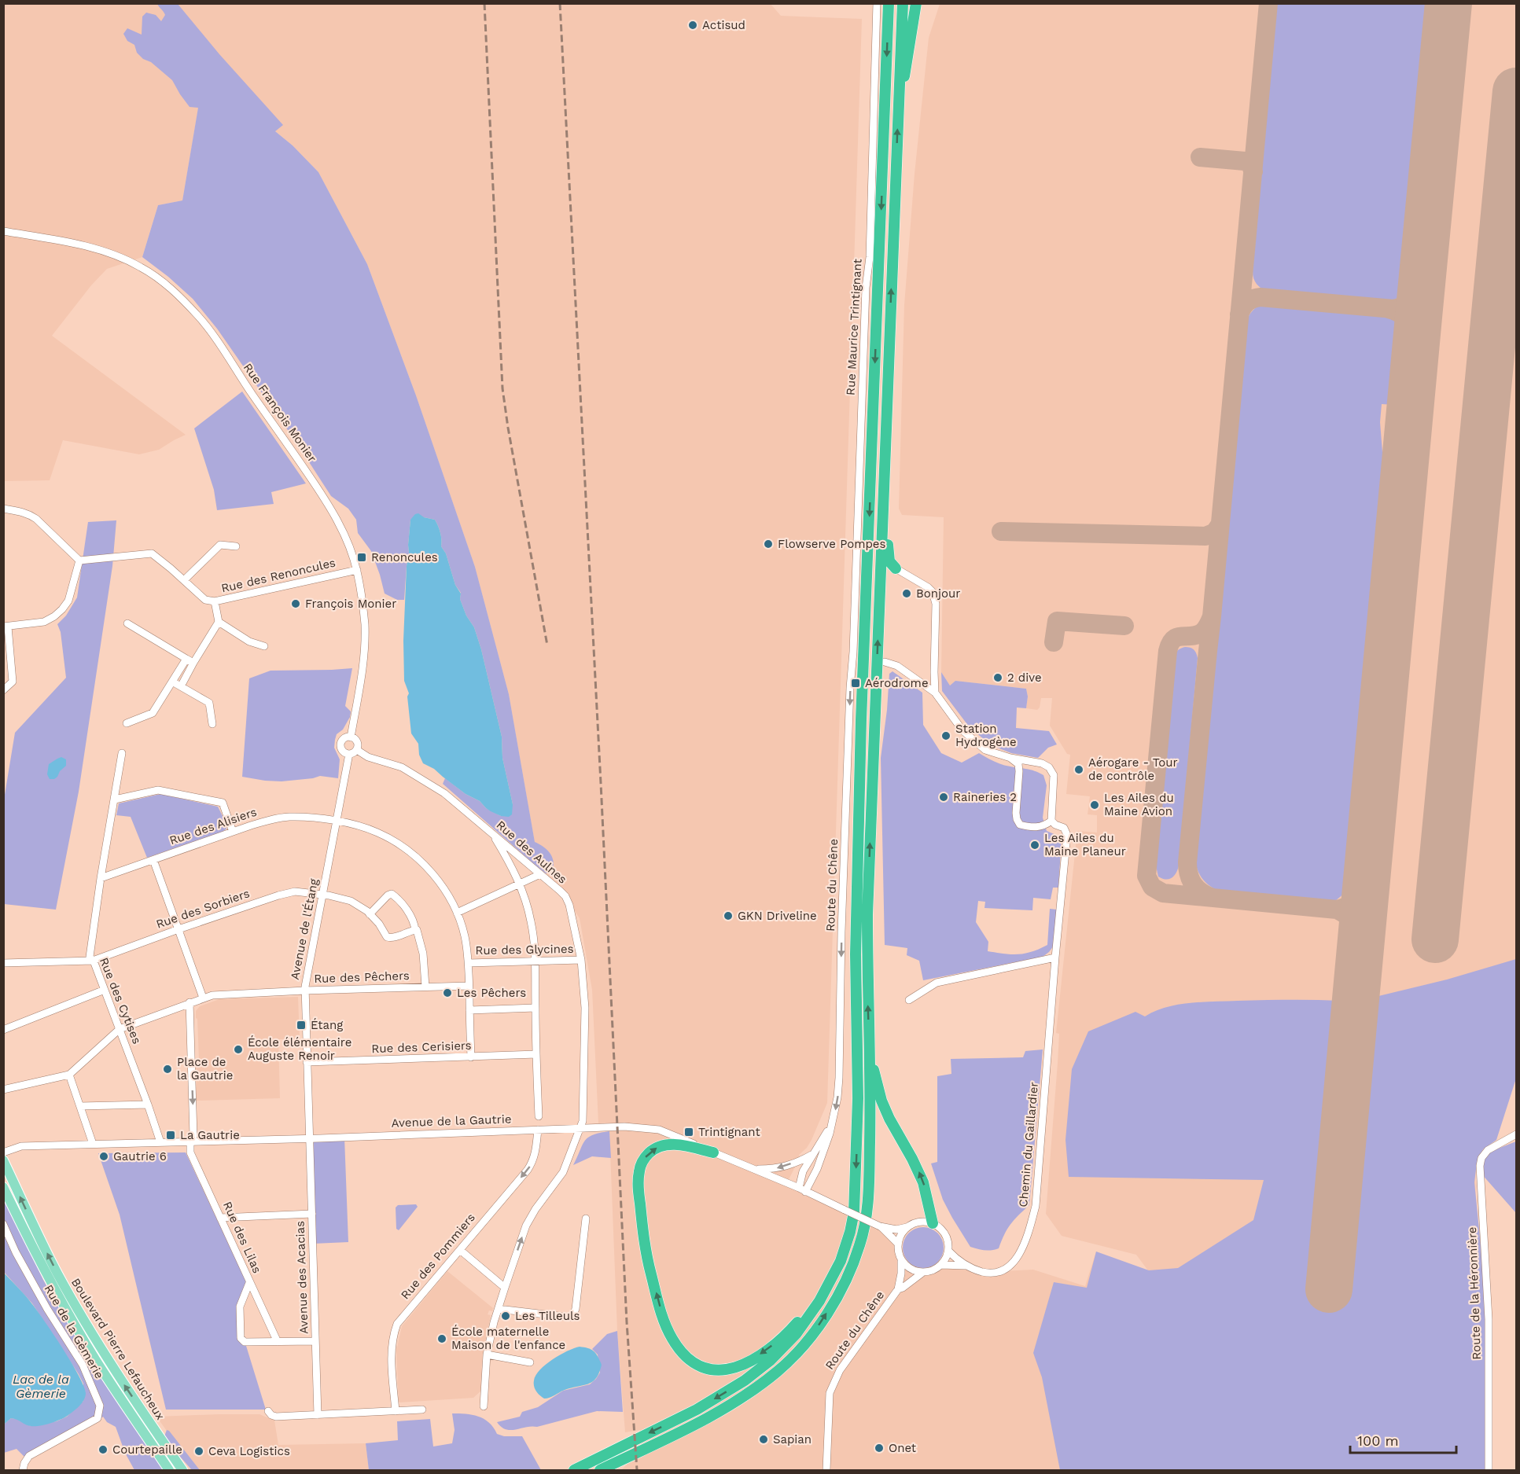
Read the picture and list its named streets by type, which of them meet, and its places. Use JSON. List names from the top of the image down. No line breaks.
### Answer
{"streets":{"main road":["Boulevard Pierre Lefaucheux"],"street":["Rue Maurice Trintignant","Rue François Monier","Rue des Renoncules","Rue des Alisiers","Rue des Aulnes","Route du Chêne","Rue des Sorbiers","Avenue de l'Étang","Rue des Glycines","Rue des Pêchers","Rue des Cytises","Rue des Cerisiers","Avenue de la Gautrie","Chemin du Gaillardier","Rue des Lilas","Rue des Pommiers","Avenue des Acacias","Route de la Héronnière","Rue de la Gèmerie"]},"crossings":[["Rue Maurice Trintignant","Route du Chêne"],["Rue François Monier","Rue des Renoncules"],["Rue François Monier","Rue des Aulnes"],["Rue François Monier","Avenue de l'Étang"],["Rue des Alisiers","Avenue de l'Étang"],["Rue des Alisiers","Rue des Glycines"],["Rue des Alisiers","Rue des Pêchers"],["Rue des Alisiers","Rue des Cytises"],["Rue des Alisiers","Rue des Cerisiers"],["Rue des Aulnes","Avenue de l'Étang"],["Rue des Aulnes","Rue des Glycines"],["Rue des Aulnes","Avenue de la Gautrie"],["Route du Chêne","Avenue de la Gautrie"],["Route du Chêne","Chemin du Gaillardier"],["Rue des Sorbiers","Avenue de l'Étang"],["Rue des Sorbiers","Rue des Cytises"],["Avenue de l'Étang","Rue des Pêchers"],["Avenue de l'Étang","Rue des Cerisiers"],["Avenue de l'Étang","Avenue de la Gautrie"],["Avenue de l'Étang","Avenue des Acacias"],["Rue des Pêchers","Rue des Cytises"],["Rue des Pêchers","Rue des Lilas"],["Rue des Cytises","Avenue de la Gautrie"],["Avenue de la Gautrie","Chemin du Gaillardier"],["Avenue de la Gautrie","Rue des Lilas"],["Avenue de la Gautrie","Rue des Pommiers"],["Avenue de la Gautrie","Avenue des Acacias"]],"one_way":["Route du Chêne","Rue des Lilas","Rue des Pommiers"],"water":["Lac de la Gèmerie"],"places":{"other":["Actisud","Flowserve Pompes","Bonjour","François Monier","2 dive","Station Hydrogène","Aérogare - Tour de contrôle","Raineries 2","Les Ailes du Maine Avion","Les Ailes du Maine Planeur","GKN Driveline","Les Pêchers","École élémentaire Auguste Renoir","Place de la Gautrie","Gautrie 6","Les Tilleuls","École maternelle Maison de l'enfance","Sapian","Onet","Courtepaille","Ceva Logistics"],"transit":["Renoncules","Aérodrome","Étang","Trintignant","La Gautrie"]},"scale_bar":"100 m"}
